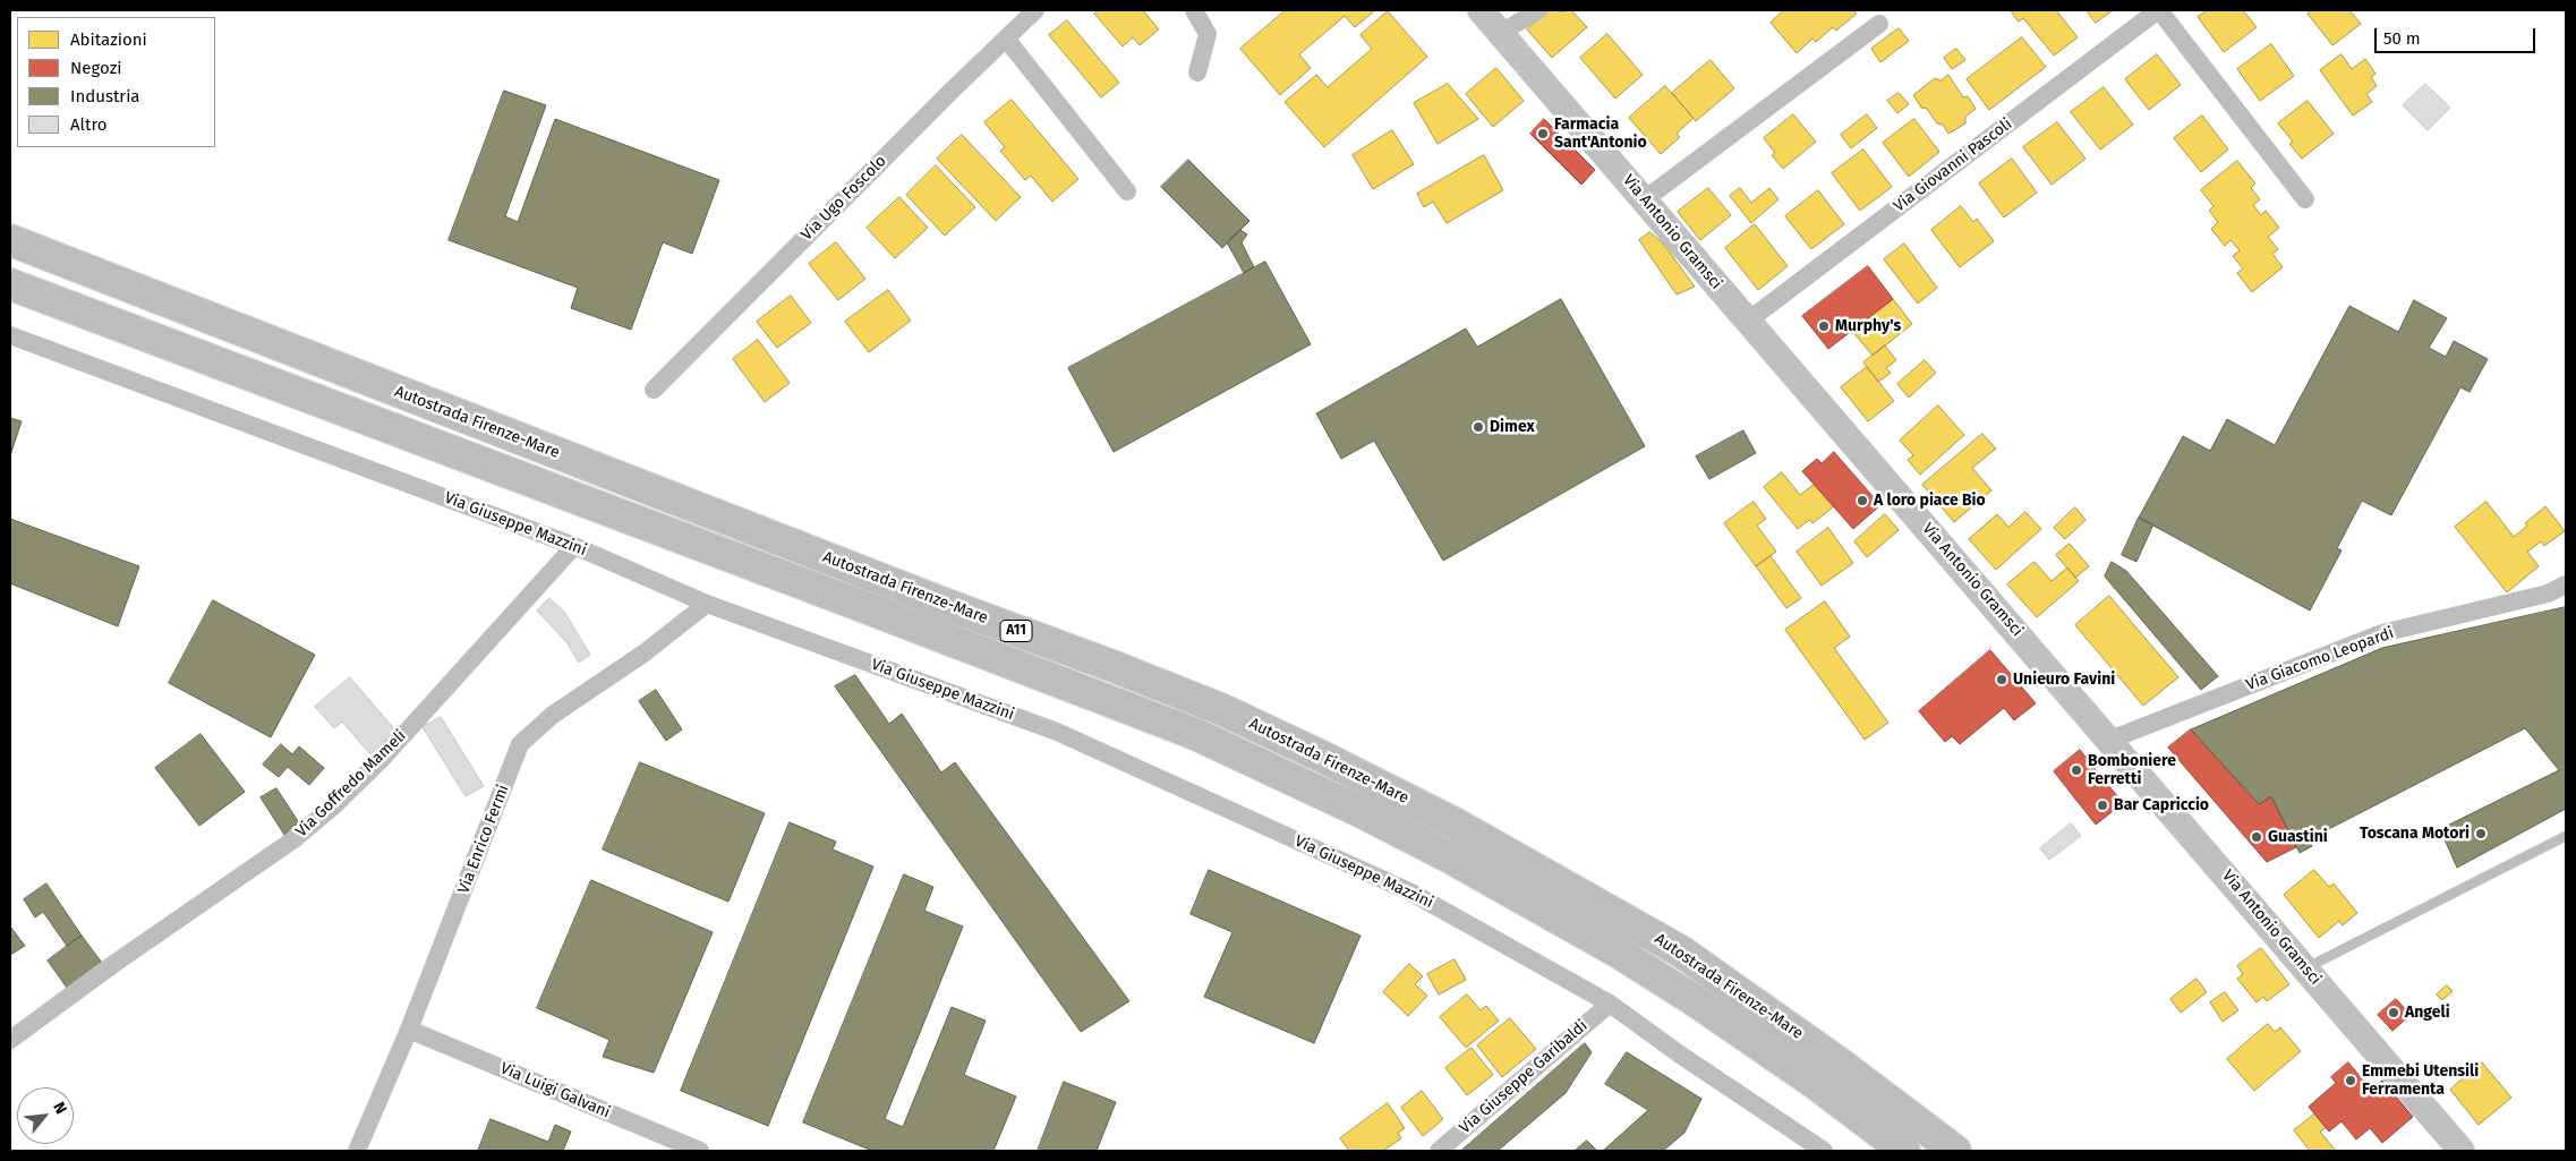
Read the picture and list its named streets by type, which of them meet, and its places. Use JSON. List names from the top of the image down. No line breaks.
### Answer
{"streets":{"highway":["Autostrada Firenze-Mare","A11"],"street":["Via Giovanni Pascoli","Via Ugo Foscolo","Via Antonio Gramsci","Via Giuseppe Mazzini","Via Giacomo Leopardi","Via Goffredo Mameli","Via Enrico Fermi","Via Giuseppe Garibaldi","Via Luigi Galvani"]},"crossings":[["Via Giovanni Pascoli","Via Antonio Gramsci"],["Via Antonio Gramsci","Via Giacomo Leopardi"],["Via Giuseppe Mazzini","Via Goffredo Mameli"],["Via Giuseppe Mazzini","Via Enrico Fermi"],["Via Giuseppe Mazzini","Via Giuseppe Garibaldi"],["Via Enrico Fermi","Via Luigi Galvani"]],"places":["Farmacia Sant'Antonio","Murphy's","Dimex","A loro piace Bio","Unieuro Favini","Bomboniere Ferretti","Bar Capriccio","Toscana Motori","Guastini","Angeli","Emmebi Utensili Ferramenta"],"legend":["Abitazioni","Negozi","Industria","Altro"],"scale_bar":"50 m","north":"top right"}
